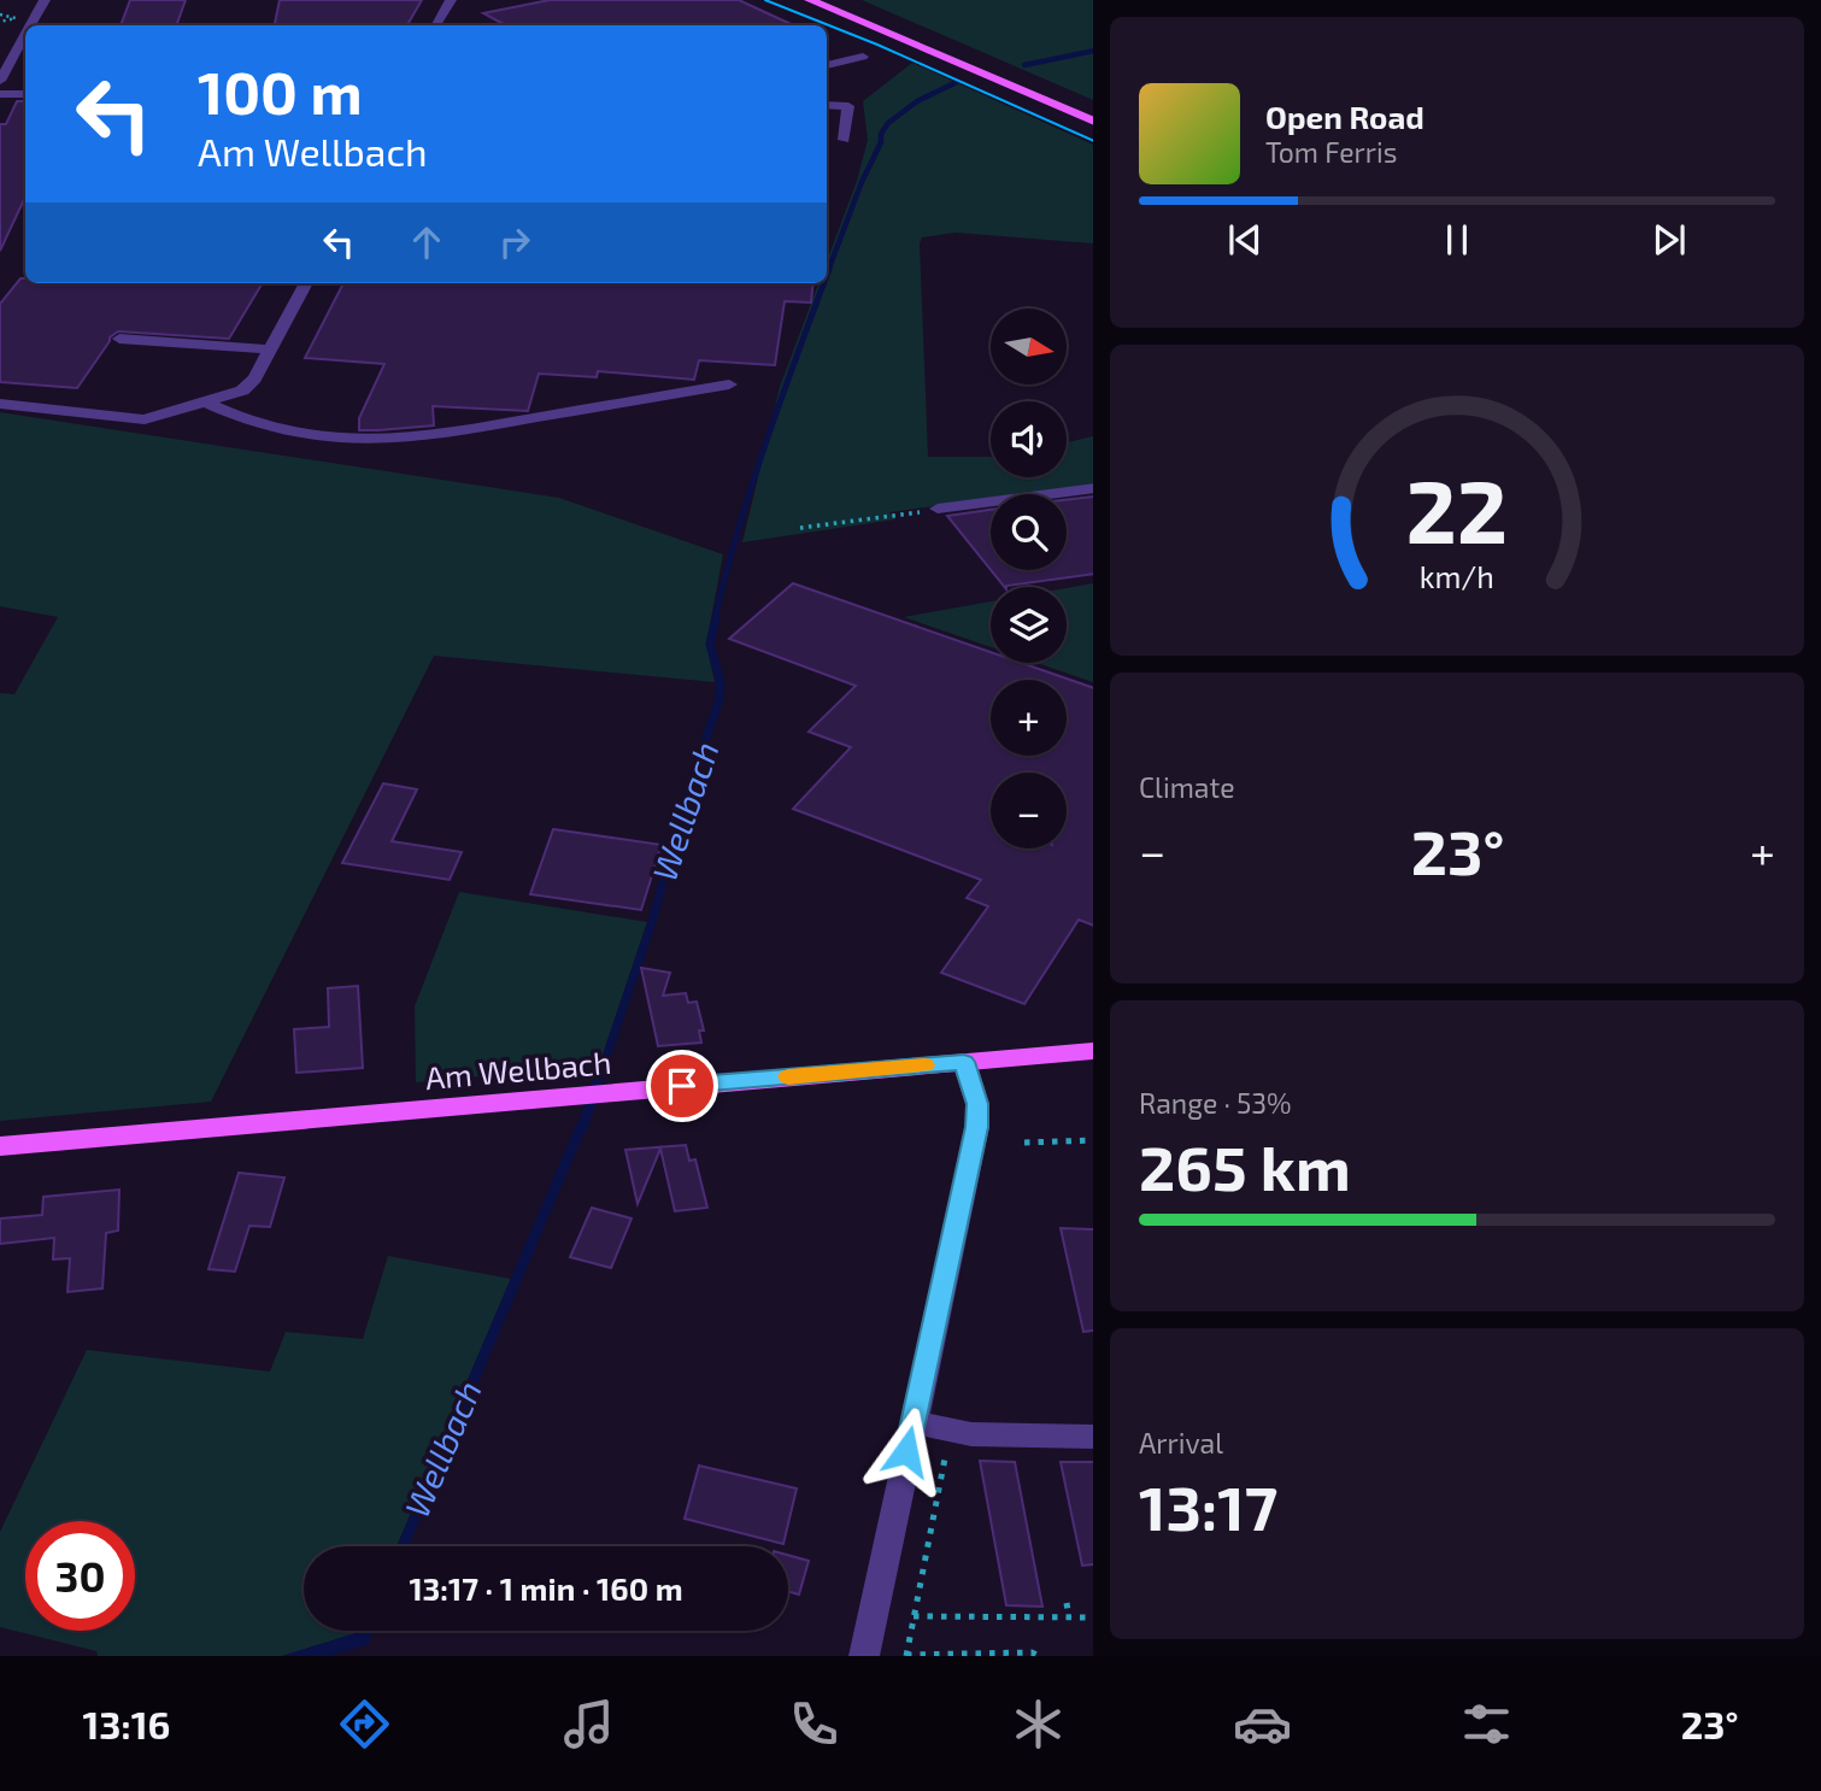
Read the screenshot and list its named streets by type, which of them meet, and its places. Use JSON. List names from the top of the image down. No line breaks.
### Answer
{"streets":{"main road":["Am Wellbach"]},"water":["Wellbach"],"north":"right","page":{"turn":["100 m","Am Wellbach"],"song":["Open Road","Tom Ferris"],"map_buttons":["+","−"],"tile":["Climate",["Range · 53%","265 km"],["Arrival","13:17"]],"heat":["−","23°","+"],"limit":"30","trip":"13:17 · 1 min · 160 m","tabs":["13:16","23°"],"gauge":["22","km/h"]}}
